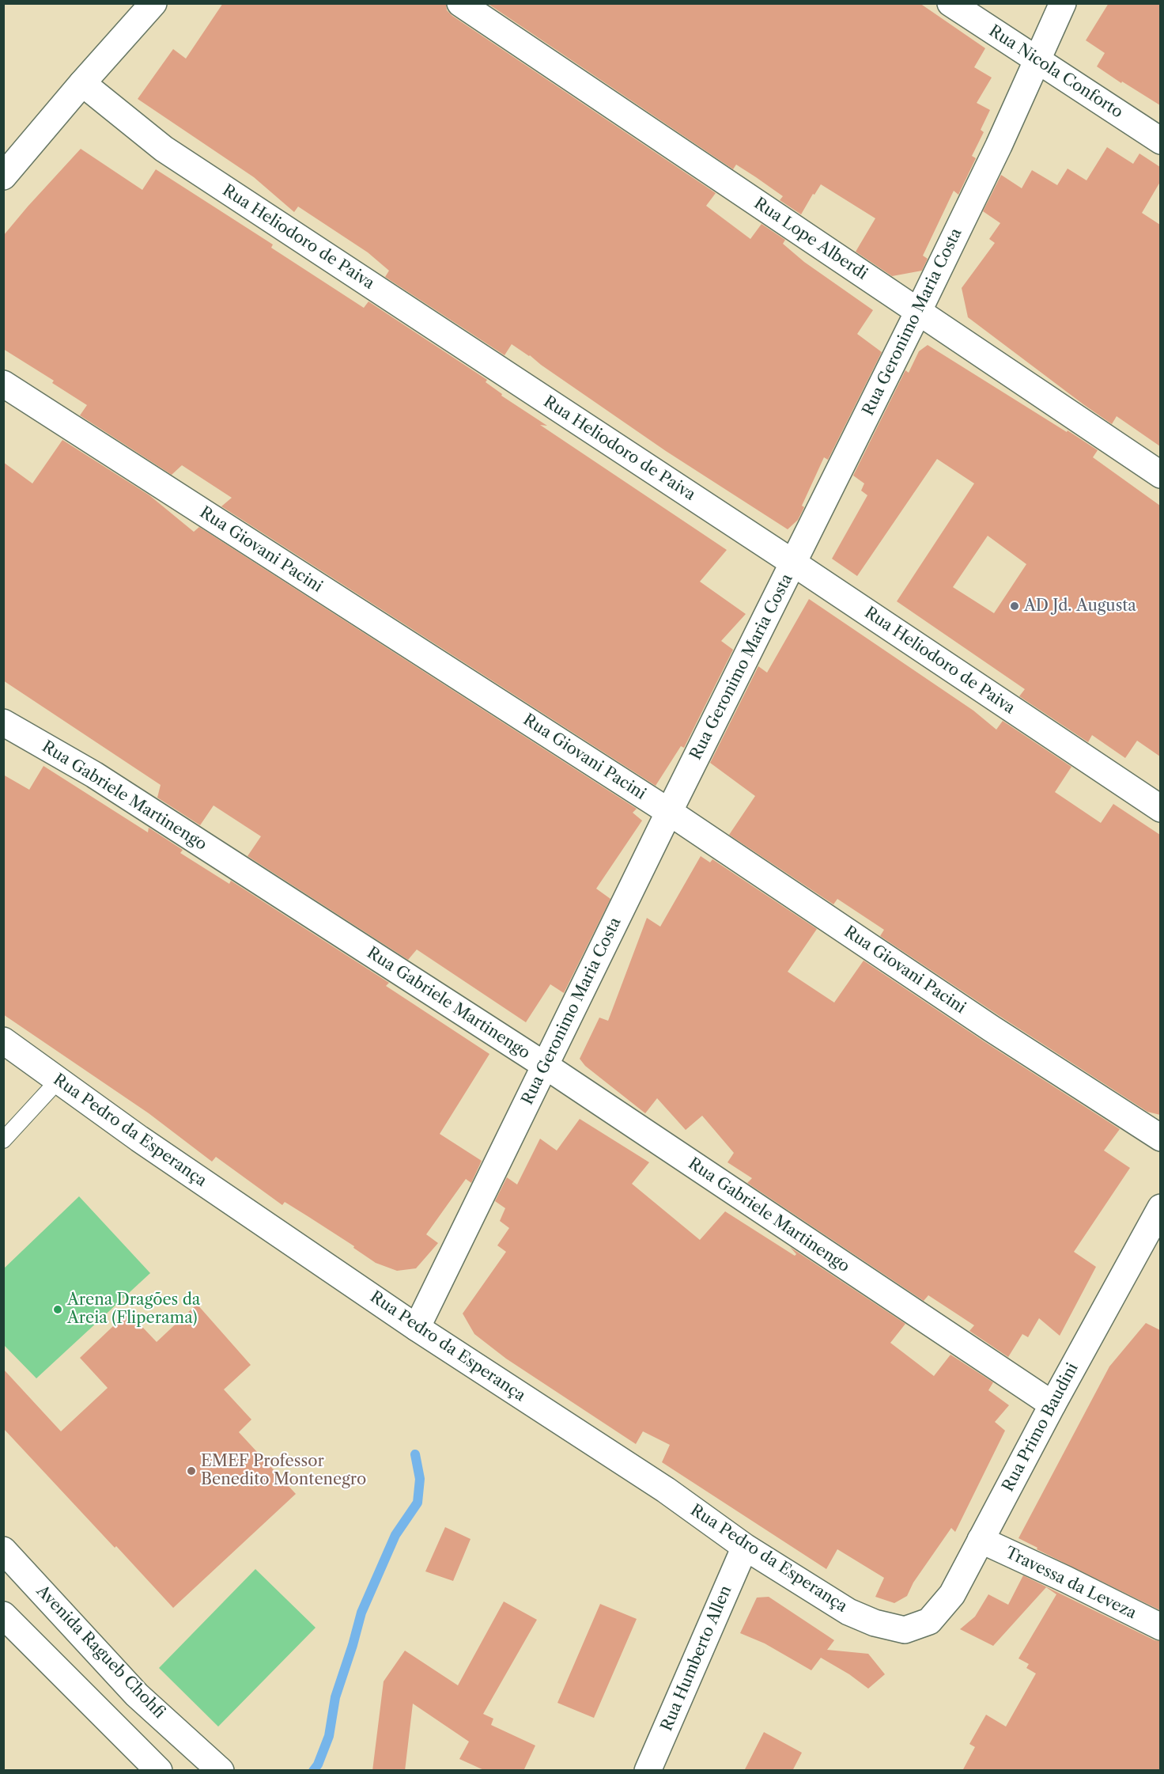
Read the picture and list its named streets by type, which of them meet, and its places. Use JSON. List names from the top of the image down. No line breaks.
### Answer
{"streets":{"street":["Rua Nicola Conforto","Rua Heliodoro de Paiva","Rua Lope Alberdi","Rua Geronimo Maria Costa","Rua Giovani Pacini","Rua Gabriele Martinengo","Rua Pedro da Esperança","Rua Primo Baudini","Travessa da Leveza","Avenida Ragueb Chohfi","Rua Humberto Allen"]},"crossings":[["Rua Nicola Conforto","Rua Geronimo Maria Costa"],["Rua Heliodoro de Paiva","Rua Geronimo Maria Costa"],["Rua Lope Alberdi","Rua Geronimo Maria Costa"],["Rua Geronimo Maria Costa","Rua Giovani Pacini"],["Rua Geronimo Maria Costa","Rua Gabriele Martinengo"],["Rua Geronimo Maria Costa","Rua Pedro da Esperança"],["Rua Gabriele Martinengo","Rua Primo Baudini"],["Rua Pedro da Esperança","Rua Primo Baudini"],["Rua Pedro da Esperança","Rua Humberto Allen"],["Rua Primo Baudini","Travessa da Leveza"]],"places":["AD Jd. Augusta","Arena Dragões da Areia (Fliperama)","EMEF Professor Benedito Montenegro"]}
